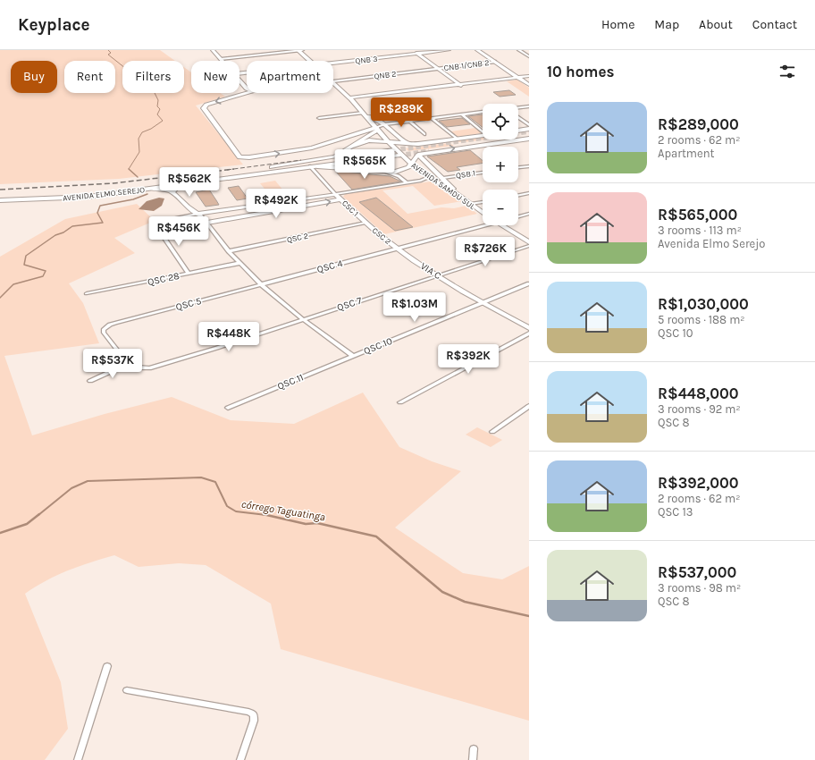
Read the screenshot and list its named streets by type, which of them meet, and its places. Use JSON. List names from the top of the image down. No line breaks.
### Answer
{"streets":{"main road":["QNB 3","AVENIDA SAMDU SUL","AVENIDA ELMO SEREJO","CSC 1","CSC 2","VIA C"],"street":["CNB 1/CNB 2","QNB 2","QSB 1","QSC 2","QSC 4","QSC 28","QSC 5","QSC 7","QSC 10","QSC 11"]},"crossings":[["CNB 1/CNB 2","QNB 2"],["AVENIDA SAMDU SUL","AVENIDA ELMO SEREJO"],["CSC 1","CSC 2"],["CSC 1","QSC 2"],["CSC 2","QSC 2"],["CSC 2","QSC 4"],["CSC 2","VIA C"],["QSC 4","VIA C"],["QSC 4","QSC 5"],["VIA C","QSC 7"],["VIA C","QSC 10"],["QSC 5","QSC 7"],["QSC 10","QSC 11"]],"water":["córrego Taguatinga"],"page":{"header":"Keyplace","nav":["Home","Map","About","Contact"],"heading":"10 homes","chip":["Buy","Rent","Filters","New","Apartment"],"list":[{"name":"R$289,000","note":"2 rooms · 62 m² · Apartment"},{"name":"R$565,000","note":"3 rooms · 113 m² · Avenida Elmo Serejo"},{"name":"R$1,030,000","note":"5 rooms · 188 m² · QSC 10"},{"name":"R$448,000","note":"3 rooms · 92 m² · QSC 8"},{"name":"R$392,000","note":"2 rooms · 62 m² · QSC 13"},{"name":"R$537,000","note":"3 rooms · 98 m² · QSC 8"}],"price":["R$289K","R$565K","R$562K","R$492K","R$456K","R$726K","R$1.03M","R$448K","R$392K","R$537K"],"map_buttons":["+","−"]}}
